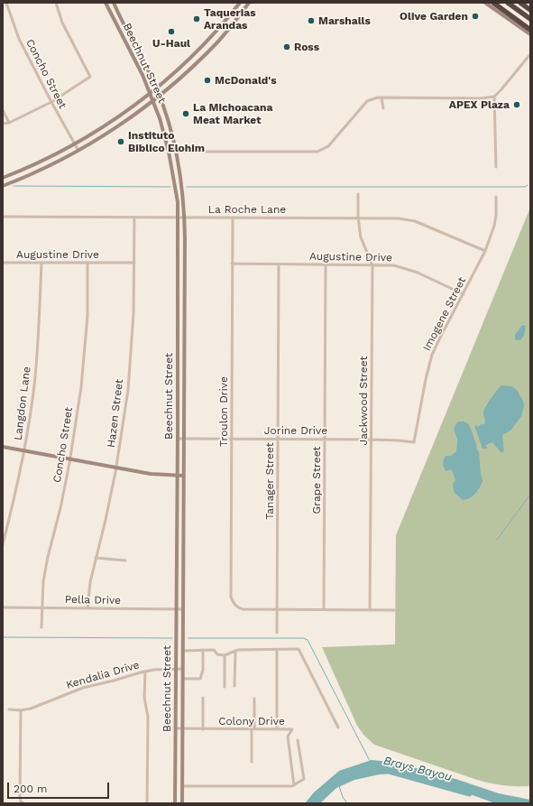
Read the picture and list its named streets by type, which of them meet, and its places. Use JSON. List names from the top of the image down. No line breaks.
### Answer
{"streets":{"main road":["Beechnut Street"],"street":["Concho Street","La Roche Lane","Augustine Drive","Imogene Street","Jackwood Street","Langdon Lane","Troulon Drive","Hazen Street","Jorine Drive","Grape Street","Tanager Street","Pella Drive","Kendalia Drive","Colony Drive"]},"crossings":[["Beechnut Street","La Roche Lane"],["Beechnut Street","Jorine Drive"],["Beechnut Street","Pella Drive"],["Beechnut Street","Kendalia Drive"],["Beechnut Street","Colony Drive"],["Concho Street","Augustine Drive"],["Concho Street","Pella Drive"],["La Roche Lane","Imogene Street"],["La Roche Lane","Jackwood Street"],["La Roche Lane","Troulon Drive"],["La Roche Lane","Hazen Street"],["Augustine Drive","Imogene Street"],["Augustine Drive","Jackwood Street"],["Augustine Drive","Langdon Lane"],["Augustine Drive","Troulon Drive"],["Augustine Drive","Hazen Street"],["Augustine Drive","Grape Street"],["Augustine Drive","Tanager Street"],["Imogene Street","Jorine Drive"],["Jackwood Street","Jorine Drive"],["Troulon Drive","Jorine Drive"],["Troulon Drive","Tanager Street"],["Hazen Street","Pella Drive"],["Jorine Drive","Grape Street"],["Jorine Drive","Tanager Street"]],"water":["Brays Bayou"],"places":["Olive Garden","Taquerias Arandas","Marshalls","U-Haul","Ross","McDonald's","APEX Plaza","La Michoacana Meat Market","Instituto Biblico Elohim"],"scale_bar":"200 m"}
